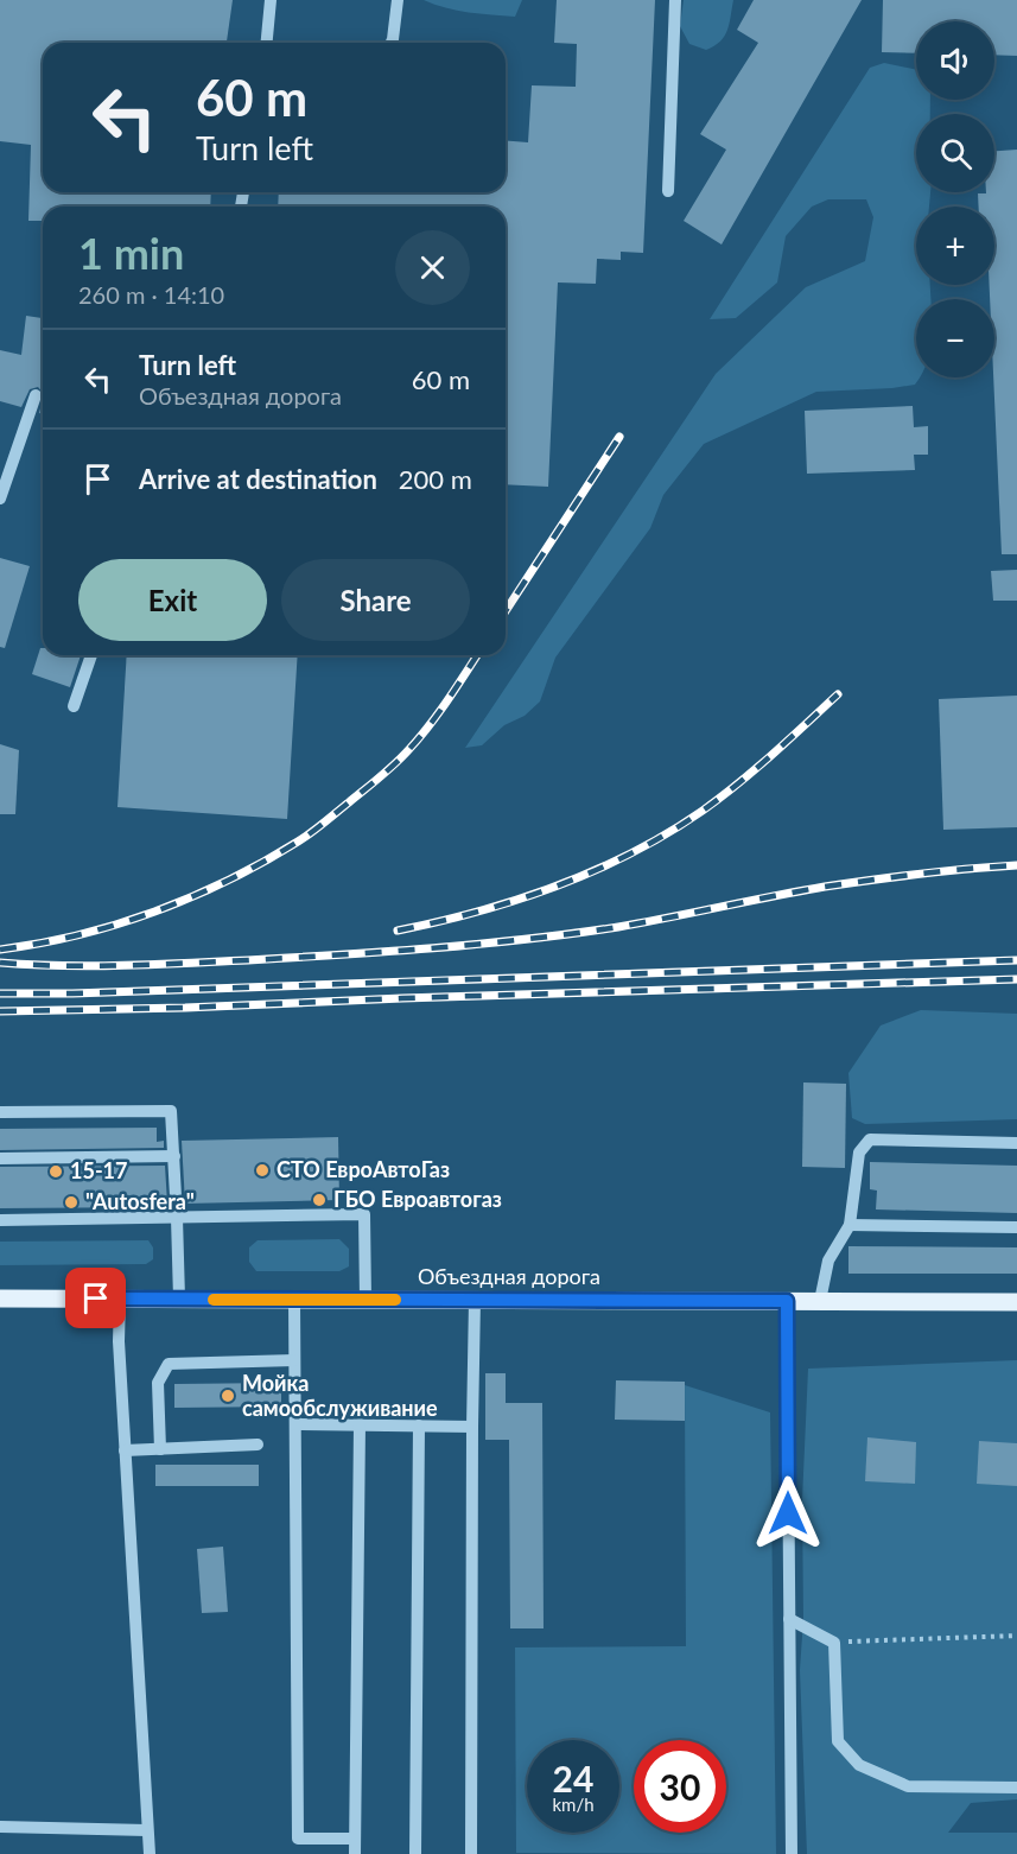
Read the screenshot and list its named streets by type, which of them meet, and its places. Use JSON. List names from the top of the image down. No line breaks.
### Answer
{"streets":{"main road":["Объездная дорога"]},"places":["СТО ЕвроАвтоГаз","15-17","ГБО Евроавтогаз","\"Autosfera\"","Мойка самообслуживание"],"page":{"map_buttons":["+","−"],"turn":["60 m","Turn left"],"heading":["1 min","260 m · 14:10"],"list":[{"name":"Turn left","note":"Объездная дорога","value":"60 m"},{"name":"Arrive at destination","value":"200 m"}],"buttons":["Exit","Share"],"speed":"24 km/h","limit":"30"}}
